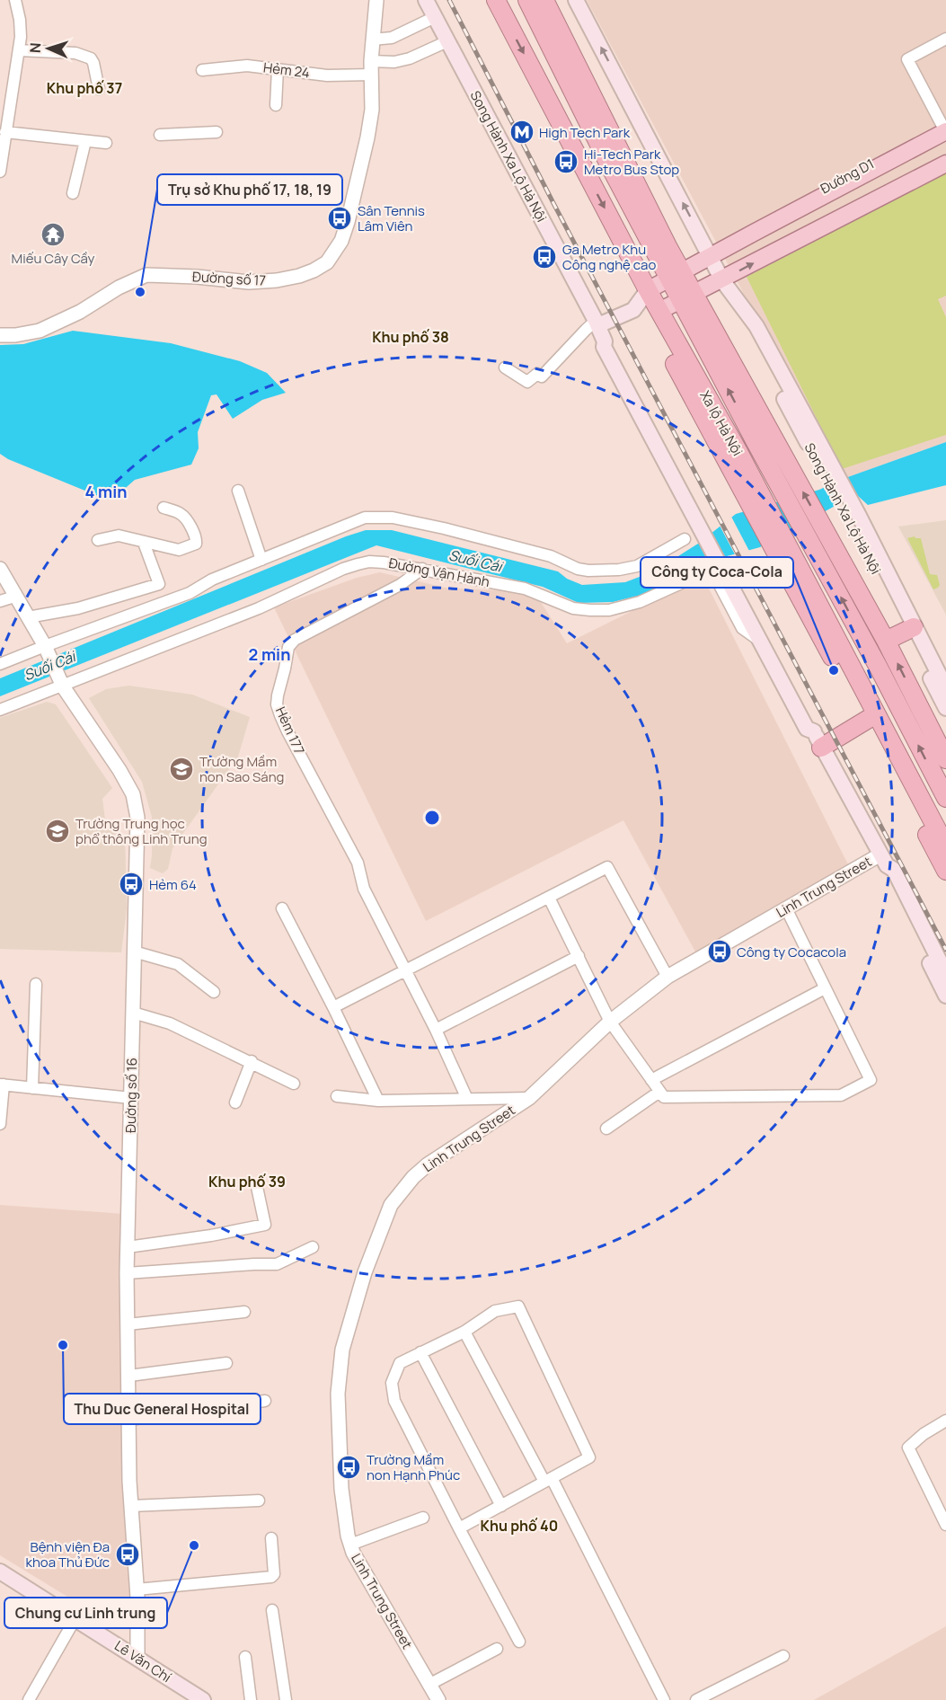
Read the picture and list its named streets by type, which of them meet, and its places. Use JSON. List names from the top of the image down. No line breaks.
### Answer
{"streets":{"highway":["Xa lộ Hà Nội"],"main road":["Song Hành Xa Lộ Hà Nội","Đường D1","Lê Văn Chí"],"street":["Hẻm 24","Đường số 17","Đường Vận Hành","Hẻm 177","Linh Trung Street","Đường số 16"]},"crossings":[["Hẻm 24","Song Hành Xa Lộ Hà Nội"],["Hẻm 24","Đường số 17"],["Song Hành Xa Lộ Hà Nội","Đường D1"],["Song Hành Xa Lộ Hà Nội","Đường Vận Hành"],["Song Hành Xa Lộ Hà Nội","Linh Trung Street"],["Đường D1","Xa lộ Hà Nội"],["Đường Vận Hành","Hẻm 177"],["Đường Vận Hành","Đường số 16"],["Đường số 16","Lê Văn Chí"]],"districts":["Khu phố 37","Khu phố 38","Khu phố 39","Khu phố 40"],"water":["Suối Cái"],"places":{"metro station":["High Tech Park"],"bus stop":["Hi-Tech Park Metro Bus Stop","Sân Tennis Lâm Viên","Ga Metro Khu Công nghệ cao","Hẻm 64","Công ty Cocacola","Trường Mầm non Hạnh Phúc","Bệnh viện Đa khoa Thủ Đức"],"temple":["Miếu Cây Cầy"],"other":["Trụ sở Khu phố 17, 18, 19","Công ty Coca-Cola","Thu Duc General Hospital","Chung cư Linh trung"],"school or university":["Trường Mầm non Sao Sáng","Trường Trung học phổ thông Linh Trung"]},"north":"left","rings":["4 min","2 min"]}
